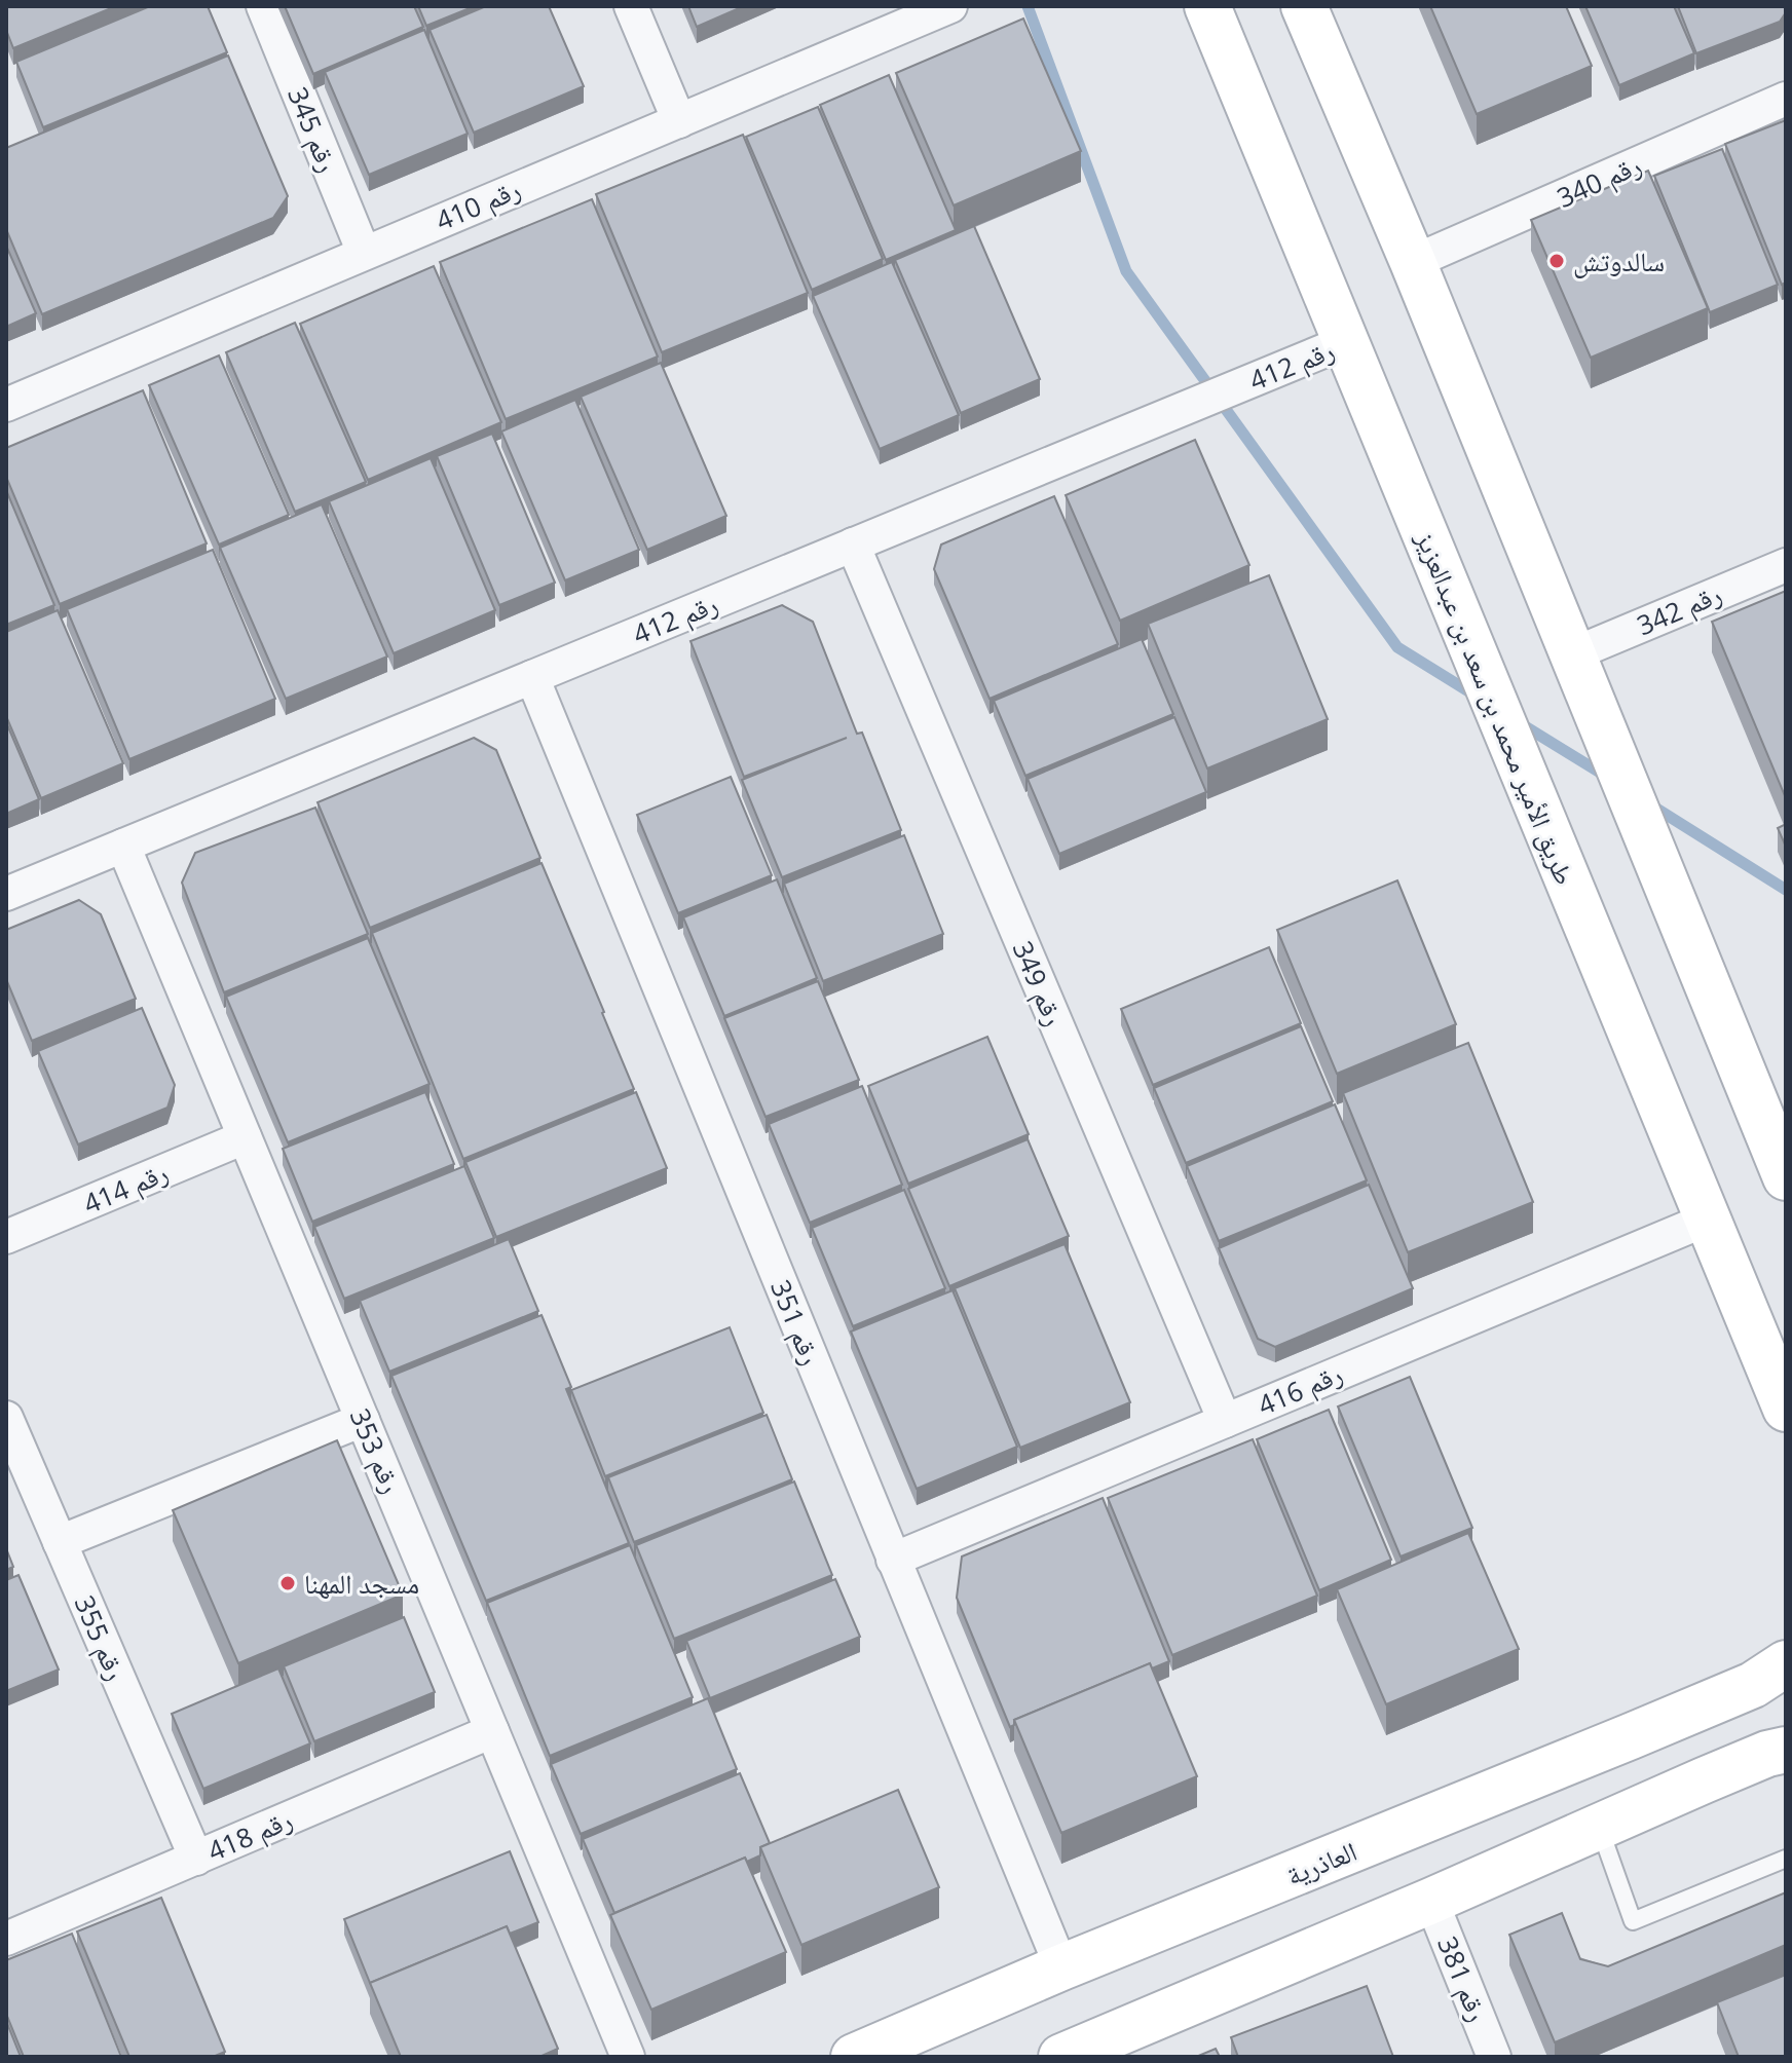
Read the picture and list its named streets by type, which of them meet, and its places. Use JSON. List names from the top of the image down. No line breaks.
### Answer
{"streets":{"main road":["طريق الأمير محمد بن سعد بن عبدالعزيز","العاذرية"],"street":["رقم 345","رقم 340","رقم 410","رقم 412","رقم 342","رقم 349","رقم 414","رقم 351","رقم 416","رقم 353","رقم 355","رقم 418","رقم 381"]},"crossings":[["رقم 345","رقم 410"],["رقم 412","طريق الأمير محمد بن سعد بن عبدالعزيز"],["رقم 412","رقم 349"],["رقم 412","رقم 351"],["رقم 412","رقم 353"],["طريق الأمير محمد بن سعد بن عبدالعزيز","رقم 416"],["رقم 349","رقم 416"],["رقم 414","رقم 353"],["رقم 351","رقم 416"],["رقم 351","العاذرية"],["رقم 353","رقم 418"],["رقم 355","رقم 418"]],"places":["سالدوتش","مسجد المهنا"]}
